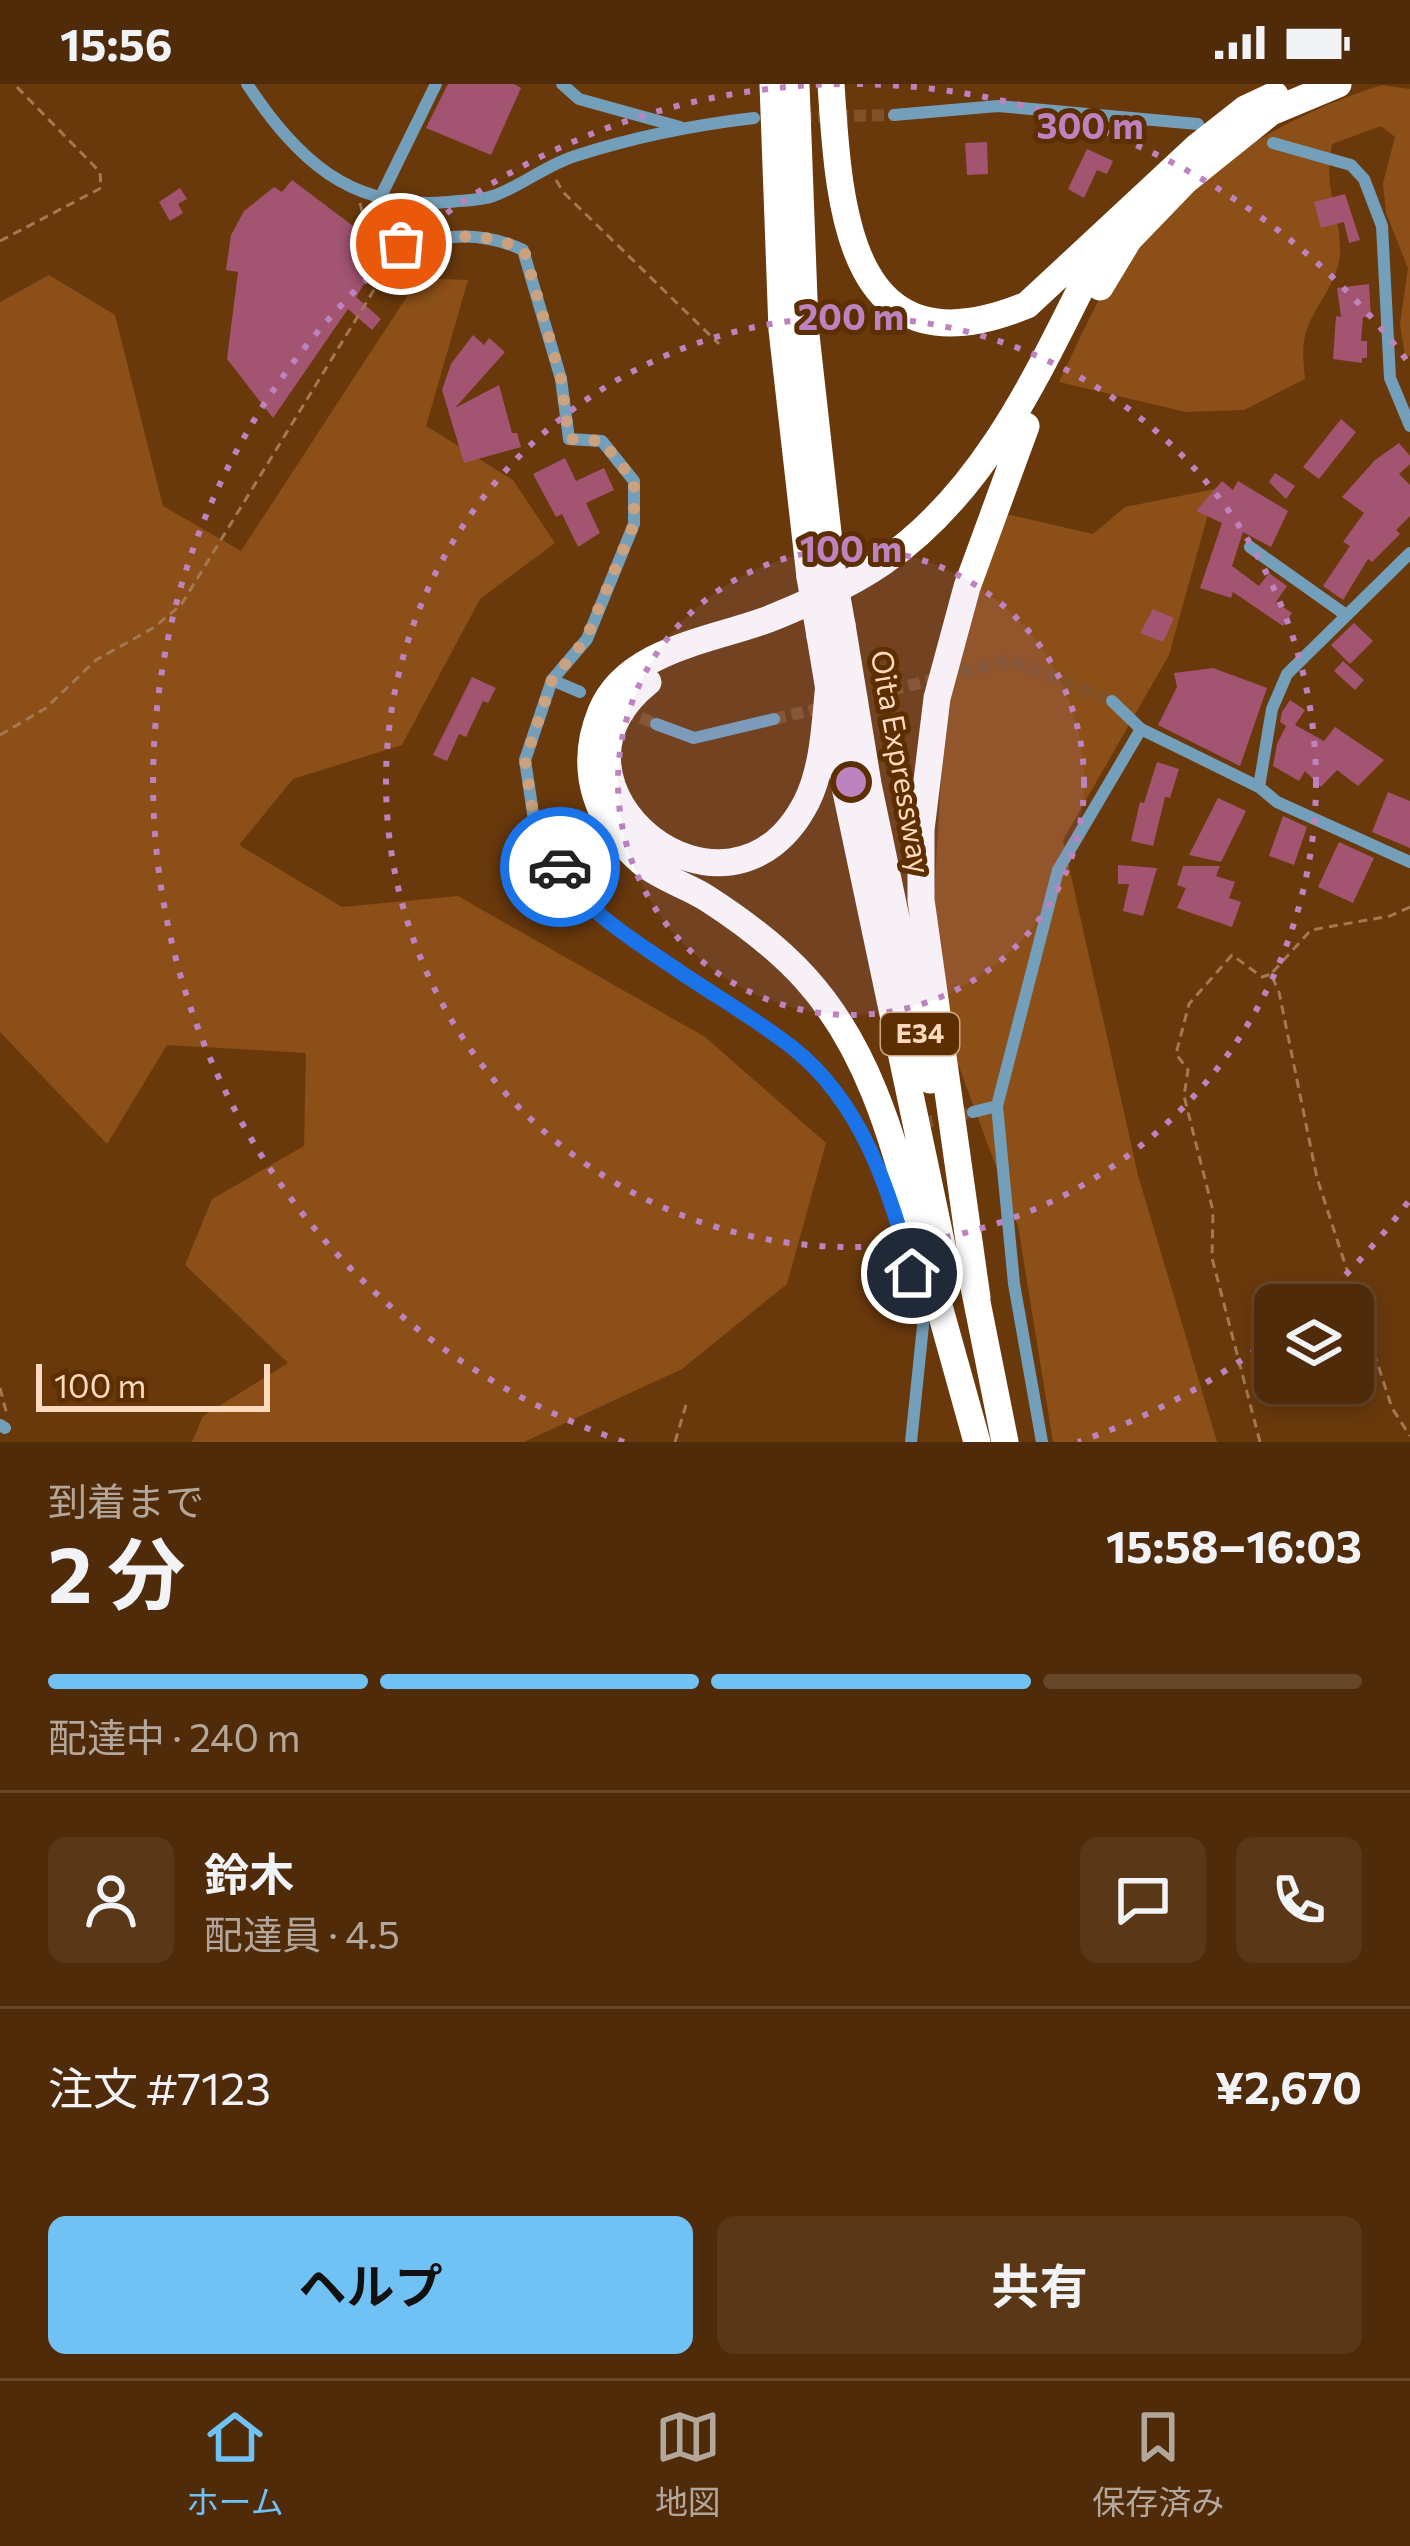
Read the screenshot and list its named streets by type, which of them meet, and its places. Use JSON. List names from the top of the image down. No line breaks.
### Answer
{"streets":{"highway":["Oita Expressway","E34"]},"scale_bar":"100 m","page":{"status":"15:56","scale":"100 m","heading":["2 分","到着まで","15:58–16:03"],"panel":["鈴木","配達員 · 4.5","注文 #7123","¥2,670"],"bar":"配達中 · 240 m","buttons":["ヘルプ","共有"],"tabs":["ホーム","地図","保存済み"]},"rings":["300 m","200 m","100 m"]}
